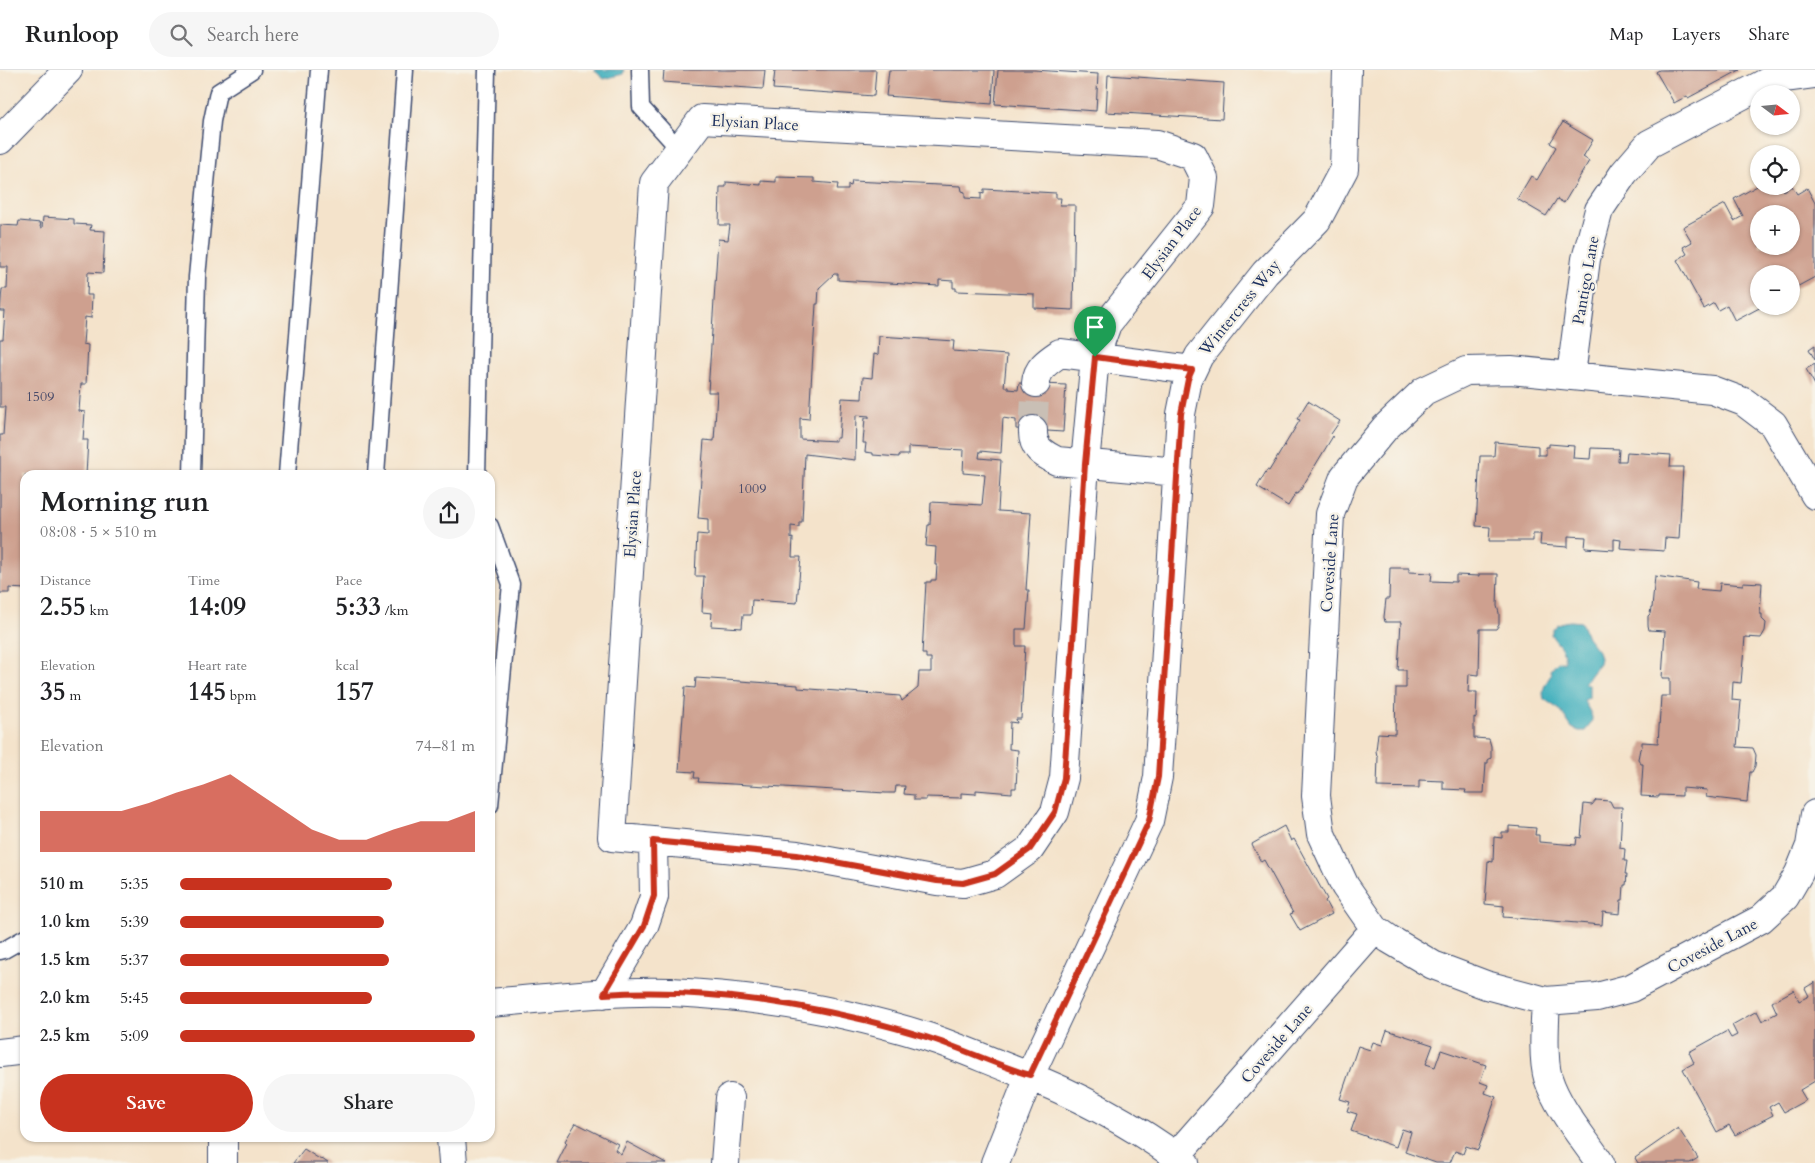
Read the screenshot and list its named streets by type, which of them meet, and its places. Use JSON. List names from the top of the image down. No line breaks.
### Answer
{"streets":{"street":["Elysian Place","Pantigo Lane","Wintercress Way","Coveside Lane"]},"crossings":[["Pantigo Lane","Coveside Lane"]],"house_numbers":["1509","1009"],"north":"right","page":{"header":"Runloop","search":"Search here","nav":["Map","Layers","Share"],"map_buttons":["+","−"],"heading":["Morning run","08:08 · 5 × 510 m"],"stats":[["Distance","2.55 km"],["Time","14:09"],["Pace","5:33 /km"],["Elevation","35 m"],["Heart rate","145 bpm"],["kcal","157"]],"chart":["Elevation","74–81 m"],"list":[{"name":"510 m","note":"5:35"},{"name":"1.0 km","note":"5:39"},{"name":"1.5 km","note":"5:37"},{"name":"2.0 km","note":"5:45"},{"name":"2.5 km","note":"5:09"}],"buttons":["Save","Share"]}}
